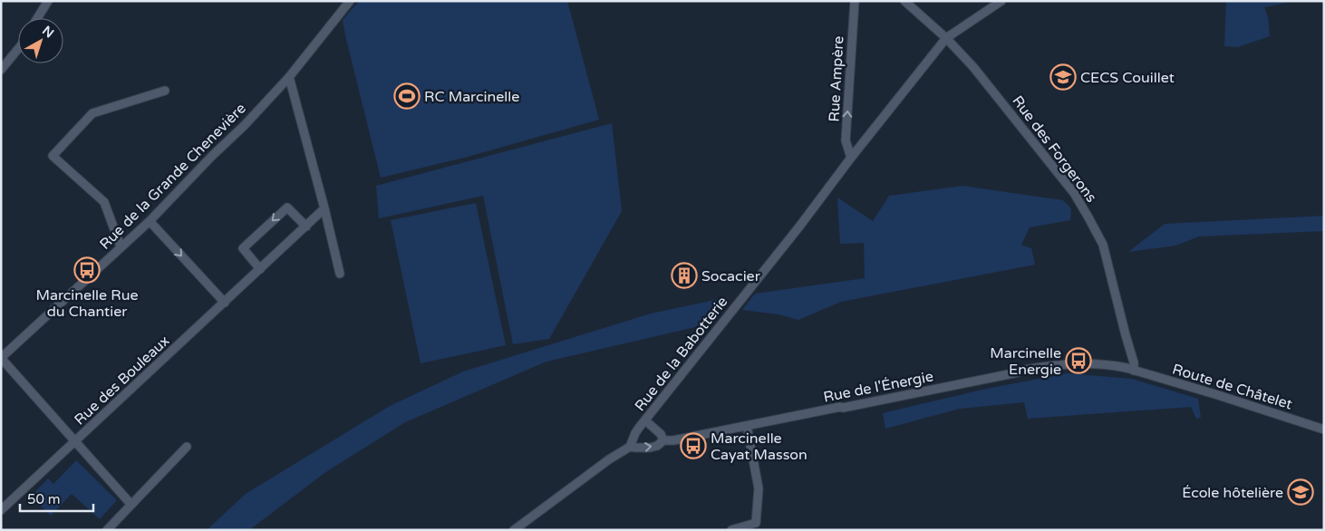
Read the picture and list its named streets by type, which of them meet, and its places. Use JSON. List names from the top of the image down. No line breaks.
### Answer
{"streets":{"street":["Rue Ampère","Rue des Forgerons","Rue de la Grande Chenevière","Rue de la Babotterie","Rue des Bouleaux","Rue de l'Énergie","Route de Châtelet"]},"crossings":[["Rue Ampère","Rue de la Babotterie"],["Rue des Forgerons","Rue de la Babotterie"],["Rue des Forgerons","Rue de l'Énergie"],["Rue des Forgerons","Route de Châtelet"],["Rue de la Babotterie","Rue de l'Énergie"],["Rue de l'Énergie","Route de Châtelet"]],"one_way":["Rue Ampère"],"places":{"school or university":["CECS Couillet","École hôtelière"],"sports":["RC Marcinelle"],"bus stop":["Marcinelle Rue du Chantier","Marcinelle Energie","Marcinelle Cayat Masson"],"building":["Socacier"]},"scale_bar":"50 m","north":"top right"}
